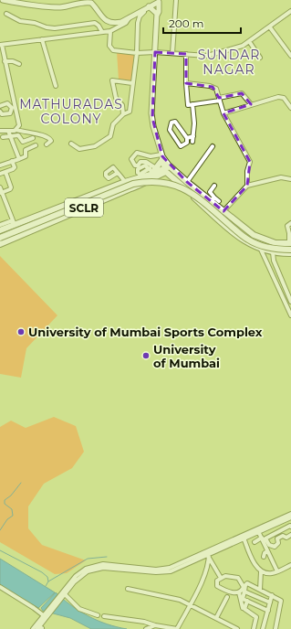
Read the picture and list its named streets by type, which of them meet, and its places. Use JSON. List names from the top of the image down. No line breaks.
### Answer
{"streets":{"highway":["SCLR"]},"districts":["SUNDAR NAGAR","MATHURADAS COLONY"],"places":["University of Mumbai Sports Complex","University of Mumbai"],"scale_bar":"200 m"}
